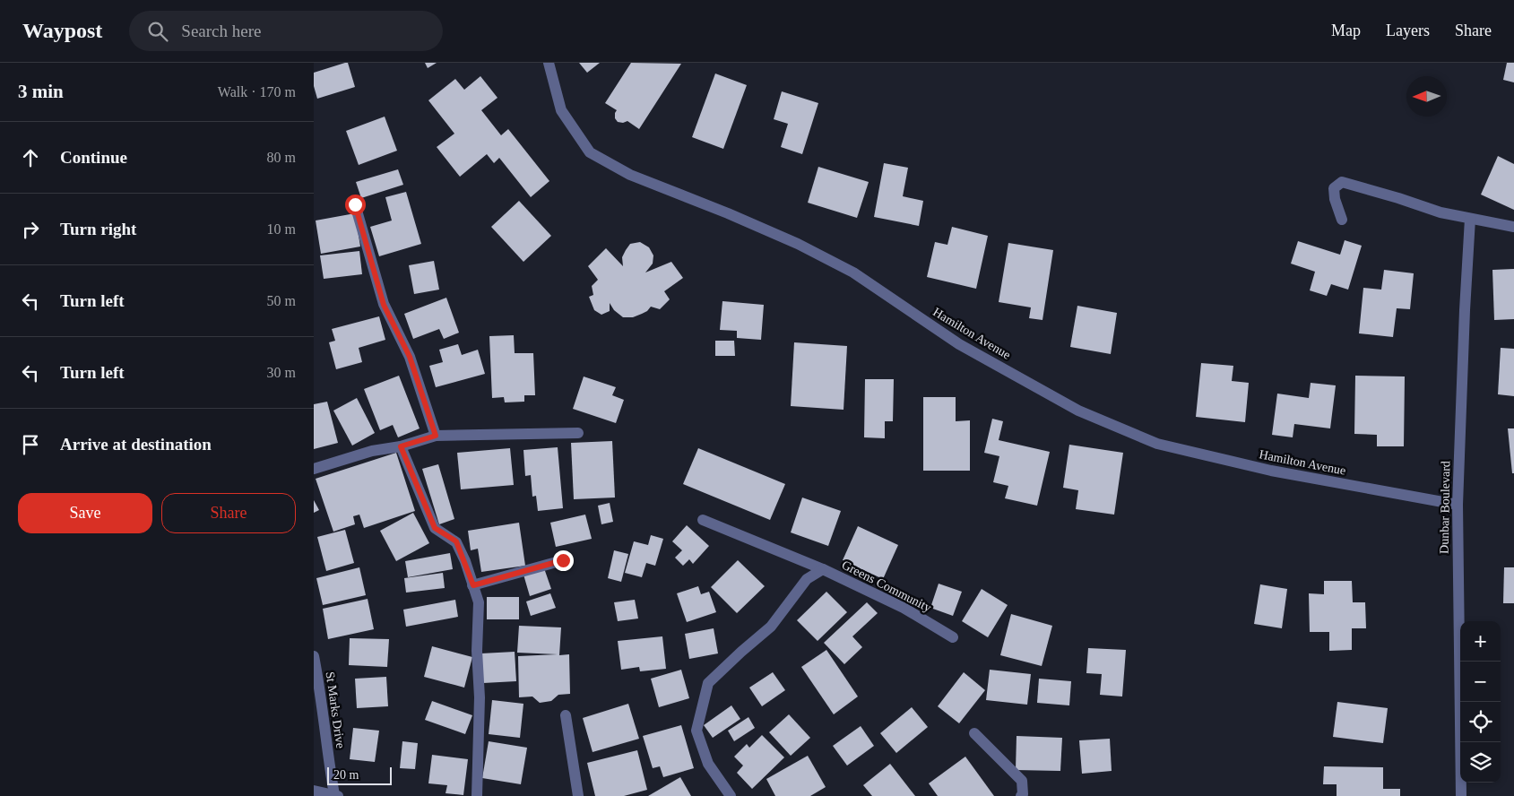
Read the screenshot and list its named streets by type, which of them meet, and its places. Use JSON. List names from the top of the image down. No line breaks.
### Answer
{"streets":{"street":["Hamilton Avenue","Dunbar Boulevard","Greens Community","St Marks Drive"]},"crossings":[["Hamilton Avenue","Dunbar Boulevard"]],"scale_bar":"20 m","north":"left","page":{"header":"Waypost","search":"Search here","nav":["Map","Layers","Share"],"heading":["3 min","Walk · 170 m"],"list":[["Continue","80 m"],["Turn right","10 m"],["Turn left","50 m"],["Turn left","30 m"],"Arrive at destination"],"buttons":["Save","Share"],"map_buttons":["+","−"],"scale":"20 m"}}
